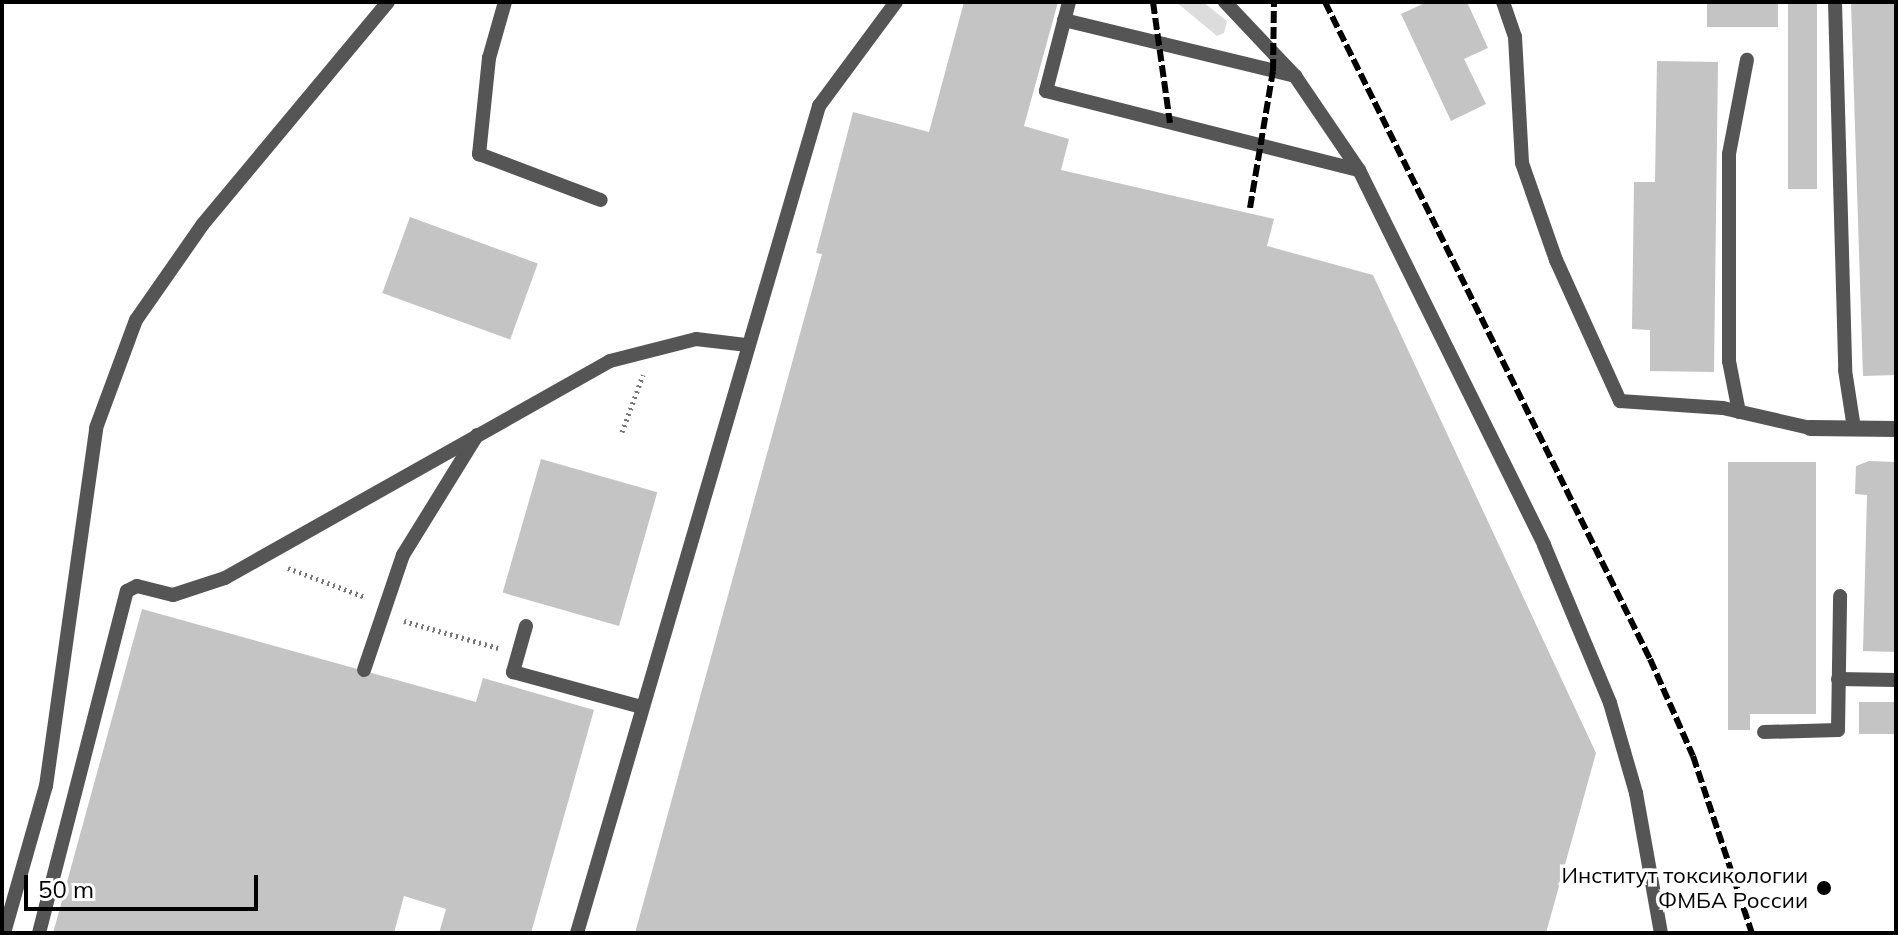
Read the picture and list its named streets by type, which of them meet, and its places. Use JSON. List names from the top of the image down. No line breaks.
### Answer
{"places":["Институт токсикологии ФМБА России"],"scale_bar":"50 m"}
